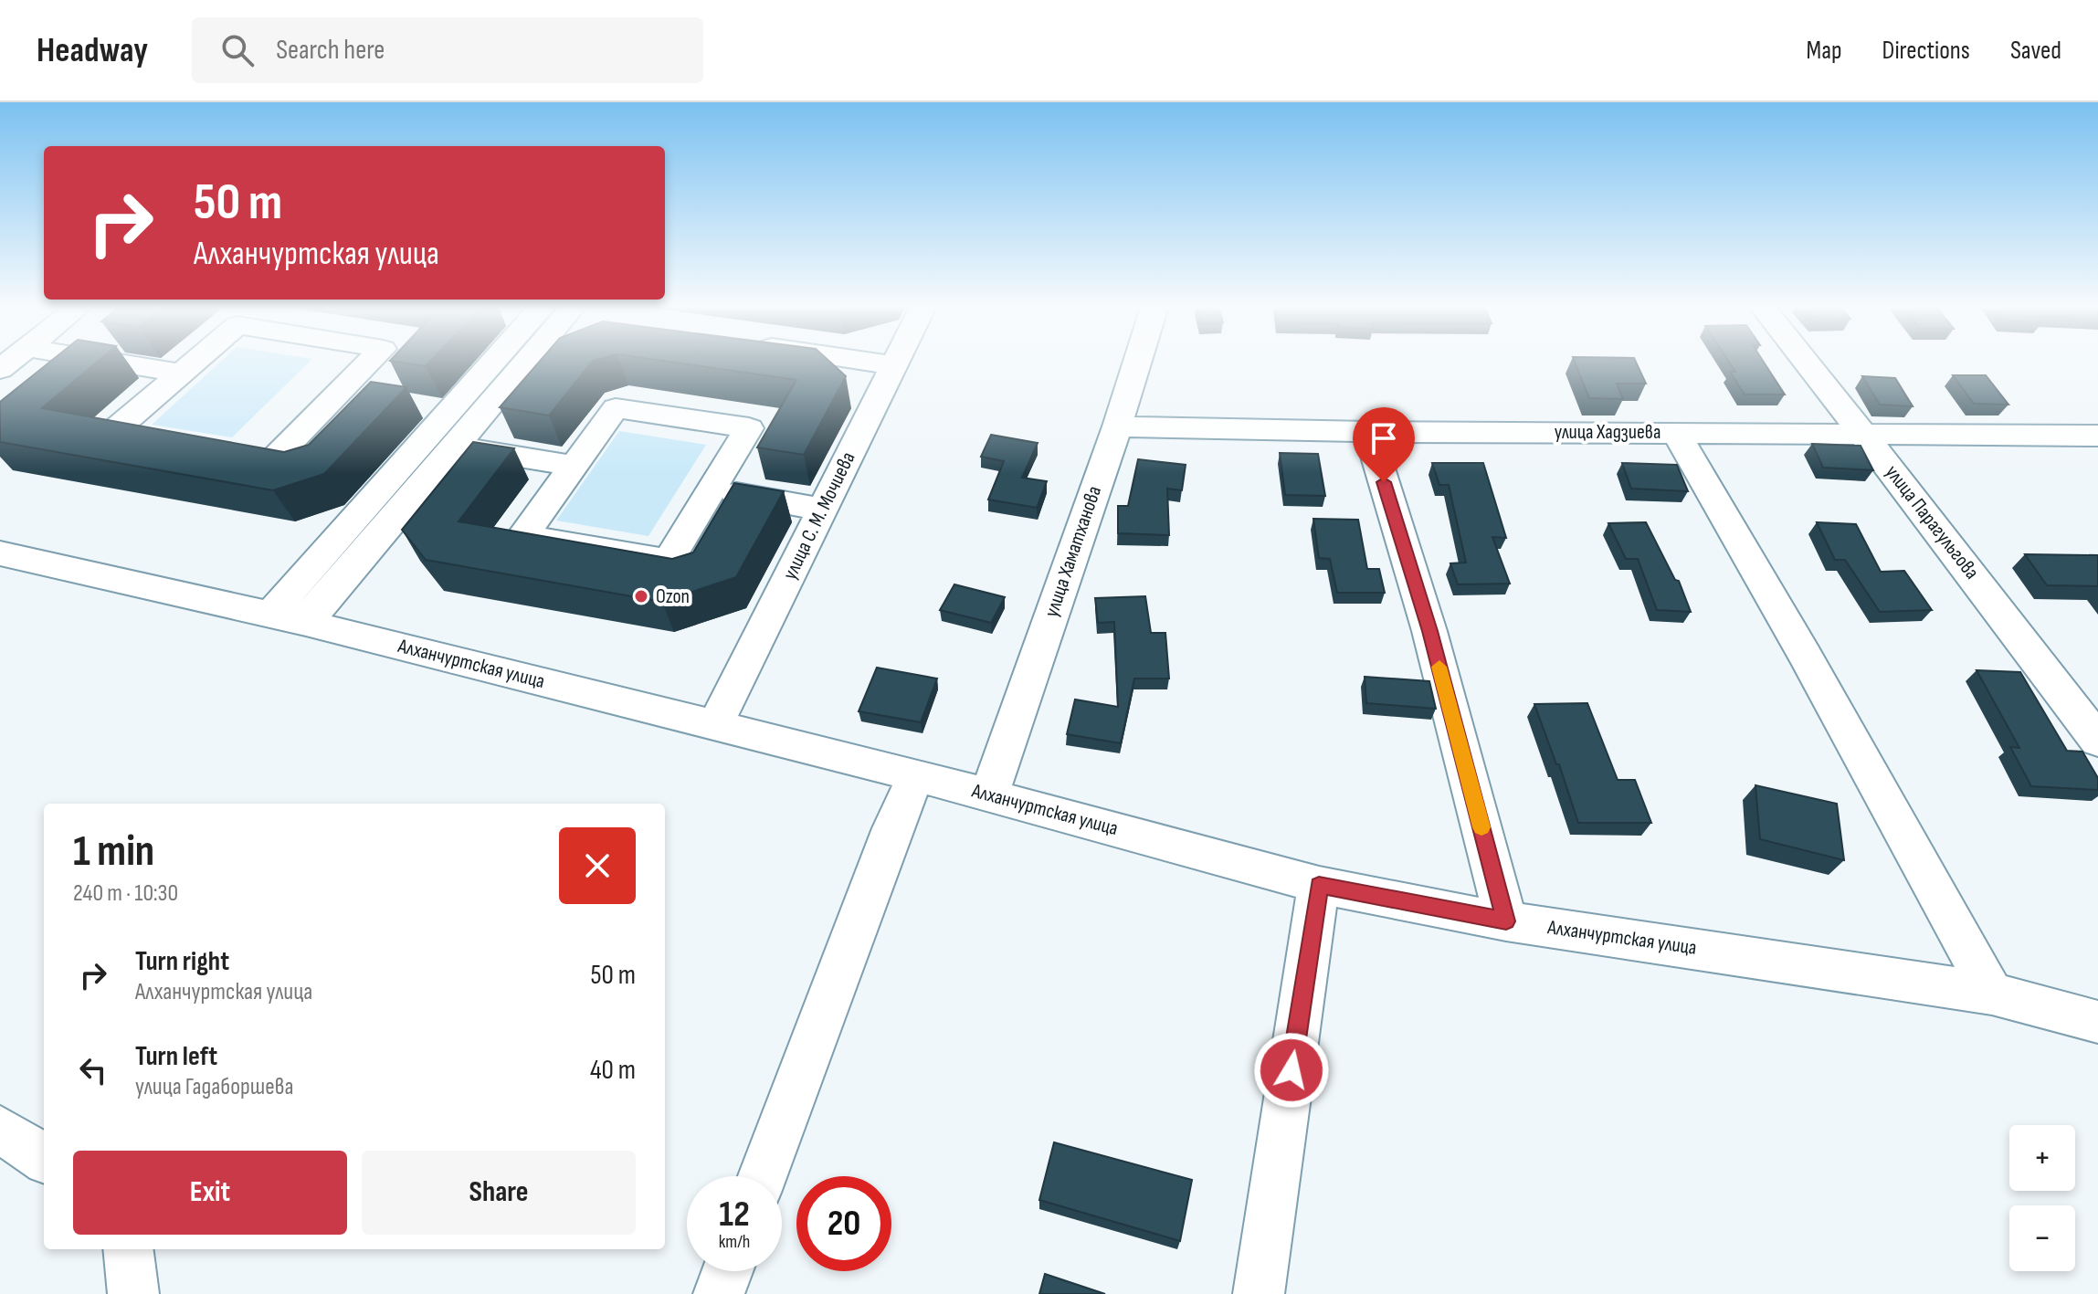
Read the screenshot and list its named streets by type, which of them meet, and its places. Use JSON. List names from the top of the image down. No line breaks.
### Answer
{"streets":{"street":["улица Хадзиева","улица С. М. Мочиева","улица Парагульгова","улица Хаматханова","Алханчуртская улица"]},"crossings":[["улица Хадзиева","улица Парагульгова"],["улица Хадзиева","улица Хаматханова"],["улица С. М. Мочиева","Алханчуртская улица"],["улица Хаматханова","Алханчуртская улица"]],"places":["Ozon"],"page":{"header":"Headway","search":"Search here","nav":["Map","Directions","Saved"],"turn":["50 m","Алханчуртская улица"],"heading":["1 min","240 m · 10:30"],"list":[{"name":"Turn right","note":"Алханчуртская улица","value":"50 m"},{"name":"Turn left","note":"улица Гадаборшева","value":"40 m"}],"map_buttons":["+","−"],"buttons":["Exit","Share"],"speed":"12 km/h","limit":"20"}}
